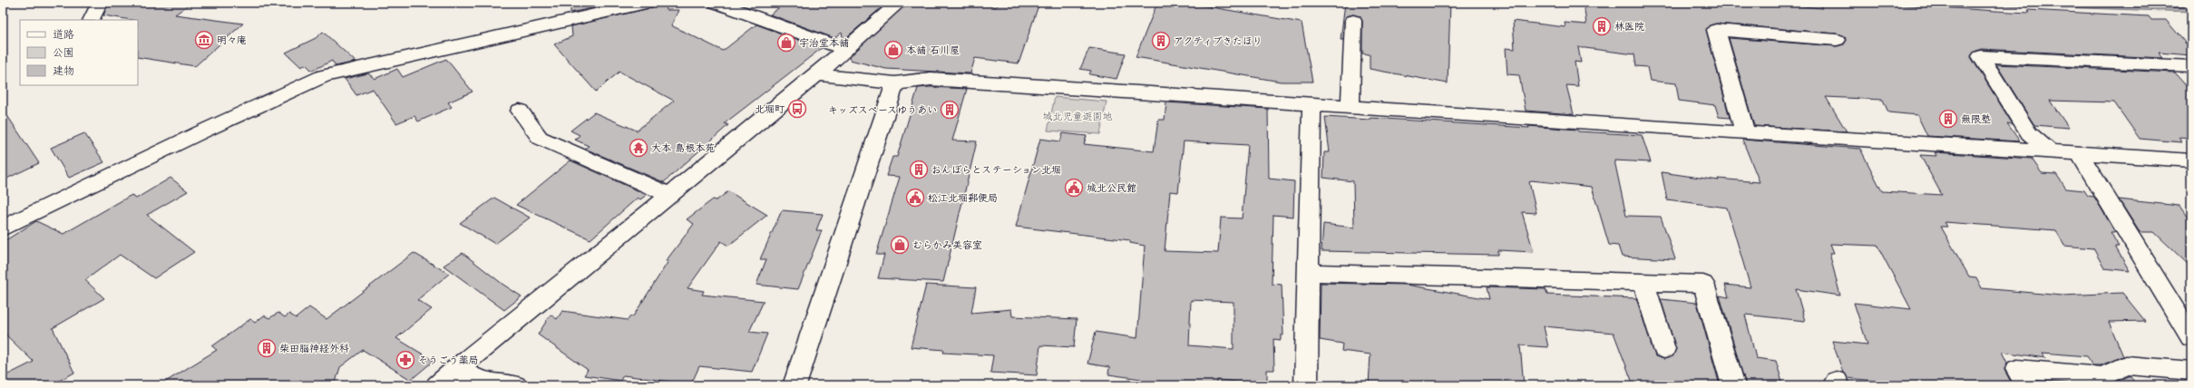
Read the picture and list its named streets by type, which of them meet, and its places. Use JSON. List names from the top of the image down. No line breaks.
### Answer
{"parks":["城北児童遊園地"],"places":{"building":["林医院","アクティブきたほり","キッズスペースゆうあい","無限塾","おんぼらとステーション北堀","柴田脳神経外科"],"museum":["明々庵"],"shop":["宇治堂本舗","本舗 石川屋","むらかみ美容室"],"bus stop":["北堀町"],"temple":["大本 島根本苑"],"public building":["城北公民館","松江北堀郵便局"],"pharmacy":["そうごう薬局"]},"legend":["道路","公園","建物"]}
